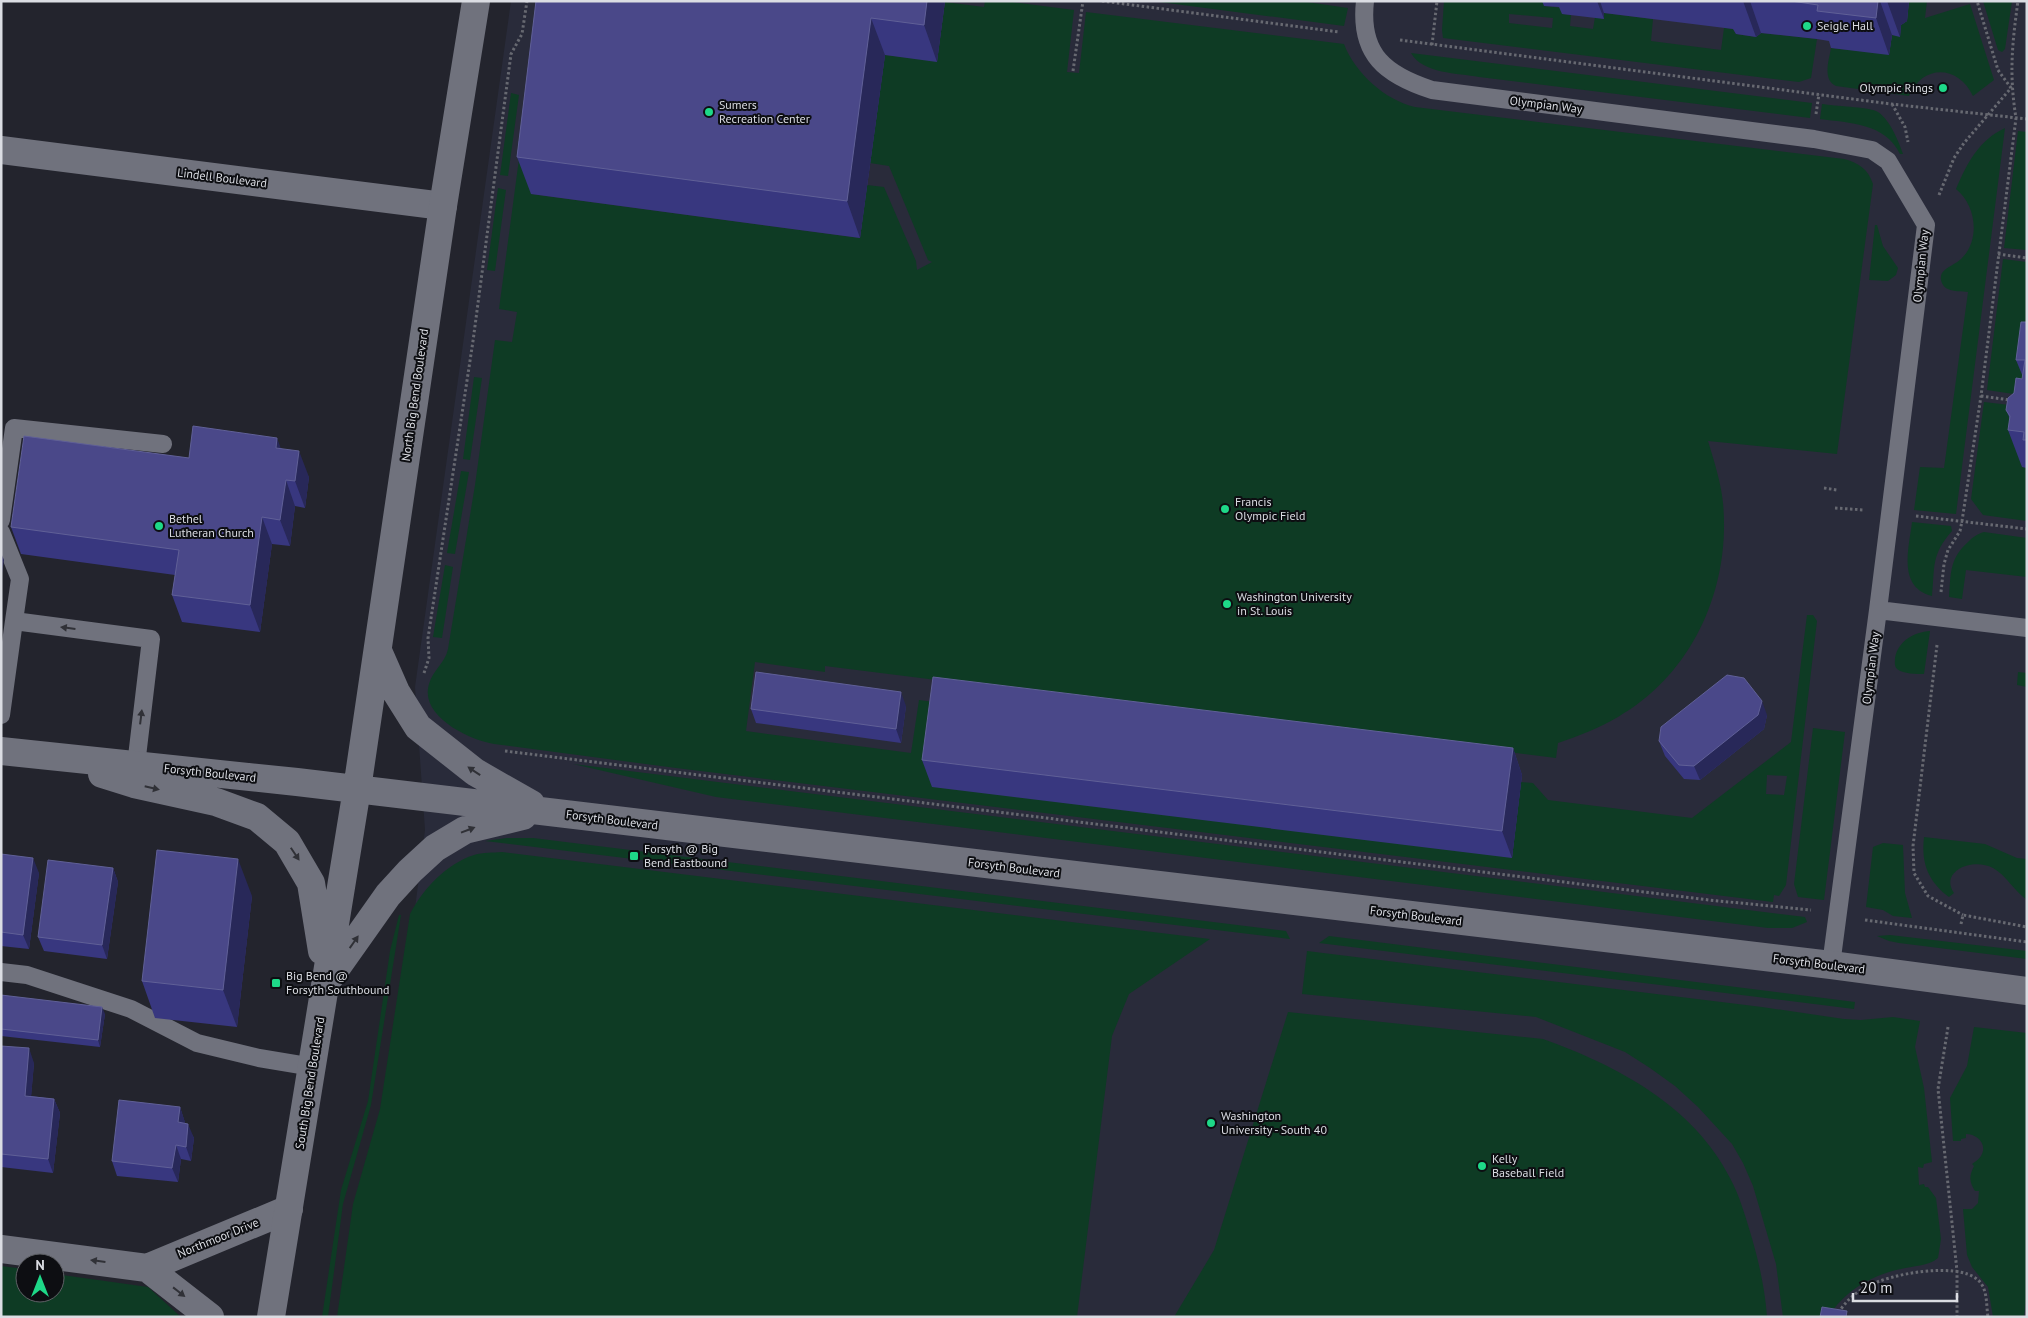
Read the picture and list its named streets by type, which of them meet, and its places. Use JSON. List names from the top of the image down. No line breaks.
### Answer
{"streets":{"main road":["Lindell Boulevard","North Big Bend Boulevard","Forsyth Boulevard","South Big Bend Boulevard","Northmoor Drive"],"lane":["Olympian Way"]},"crossings":[["Olympian Way","Forsyth Boulevard"],["Lindell Boulevard","North Big Bend Boulevard"],["North Big Bend Boulevard","Forsyth Boulevard"],["North Big Bend Boulevard","South Big Bend Boulevard"],["Forsyth Boulevard","South Big Bend Boulevard"],["South Big Bend Boulevard","Northmoor Drive"]],"one_way":["Northmoor Drive"],"places":{"other":["Seigle Hall","Olympic Rings","Sumers Recreation Center","Francis Olympic Field","Bethel Lutheran Church","Washington University in St. Louis","Washington University - South 40","Kelly Baseball Field"],"transit":["Forsyth @ Big Bend Eastbound","Big Bend @ Forsyth Southbound"]},"scale_bar":"20 m","north":"top"}
